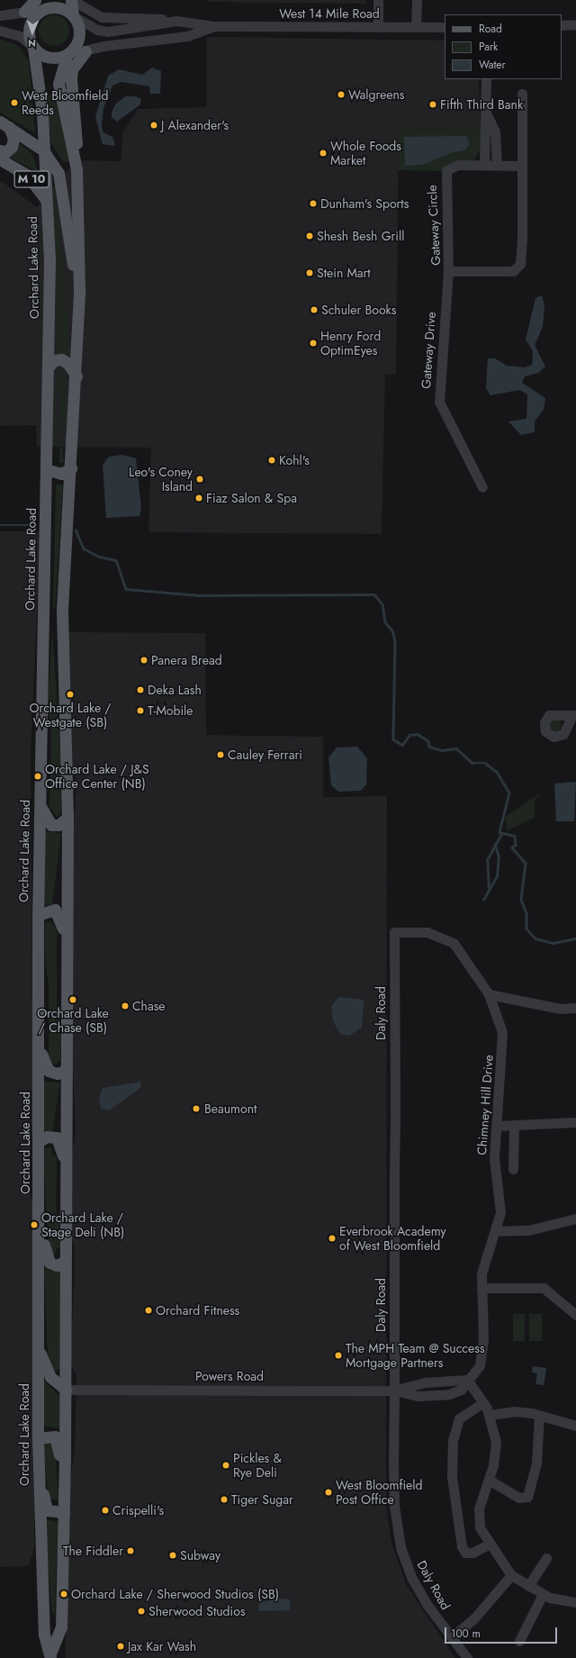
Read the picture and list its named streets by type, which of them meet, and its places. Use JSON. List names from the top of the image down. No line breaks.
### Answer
{"streets":{"main road":["M 10","Orchard Lake Road"],"street":["West 14 Mile Road","Gateway Circle","Gateway Drive","Daly Road","Chimney Hill Drive","Powers Road"]},"crossings":[["West 14 Mile Road","Orchard Lake Road"],["M 10","Orchard Lake Road"],["Gateway Circle","Gateway Drive"],["Orchard Lake Road","Powers Road"],["Daly Road","Chimney Hill Drive"],["Daly Road","Powers Road"],["Chimney Hill Drive","Powers Road"]],"places":["Walgreens","West Bloomfield Reeds","Fifth Third Bank","J Alexander's","Whole Foods Market","Dunham's Sports","Shesh Besh Grill","Stein Mart","Schuler Books","Henry Ford OptimEyes","Kohl's","Leo's Coney Island","Fiaz Salon & Spa","Panera Bread","Deka Lash","Orchard Lake / Westgate (SB)","T-Mobile","Cauley Ferrari","Orchard Lake / J&S Office Center (NB)","Orchard Lake / Chase (SB)","Chase","Beaumont","Orchard Lake / Stage Deli (NB)","Everbrook Academy of West Bloomfield","Orchard Fitness","The MPH Team @ Success Mortgage Partners","Pickles & Rye Deli","West Bloomfield Post Office","Tiger Sugar","Crispelli's","The Fiddler","Subway","Orchard Lake / Sherwood Studios (SB)","Sherwood Studios","Jax Kar Wash"],"legend":["Road","Park","Water"],"scale_bar":"100 m","north":"bottom"}
